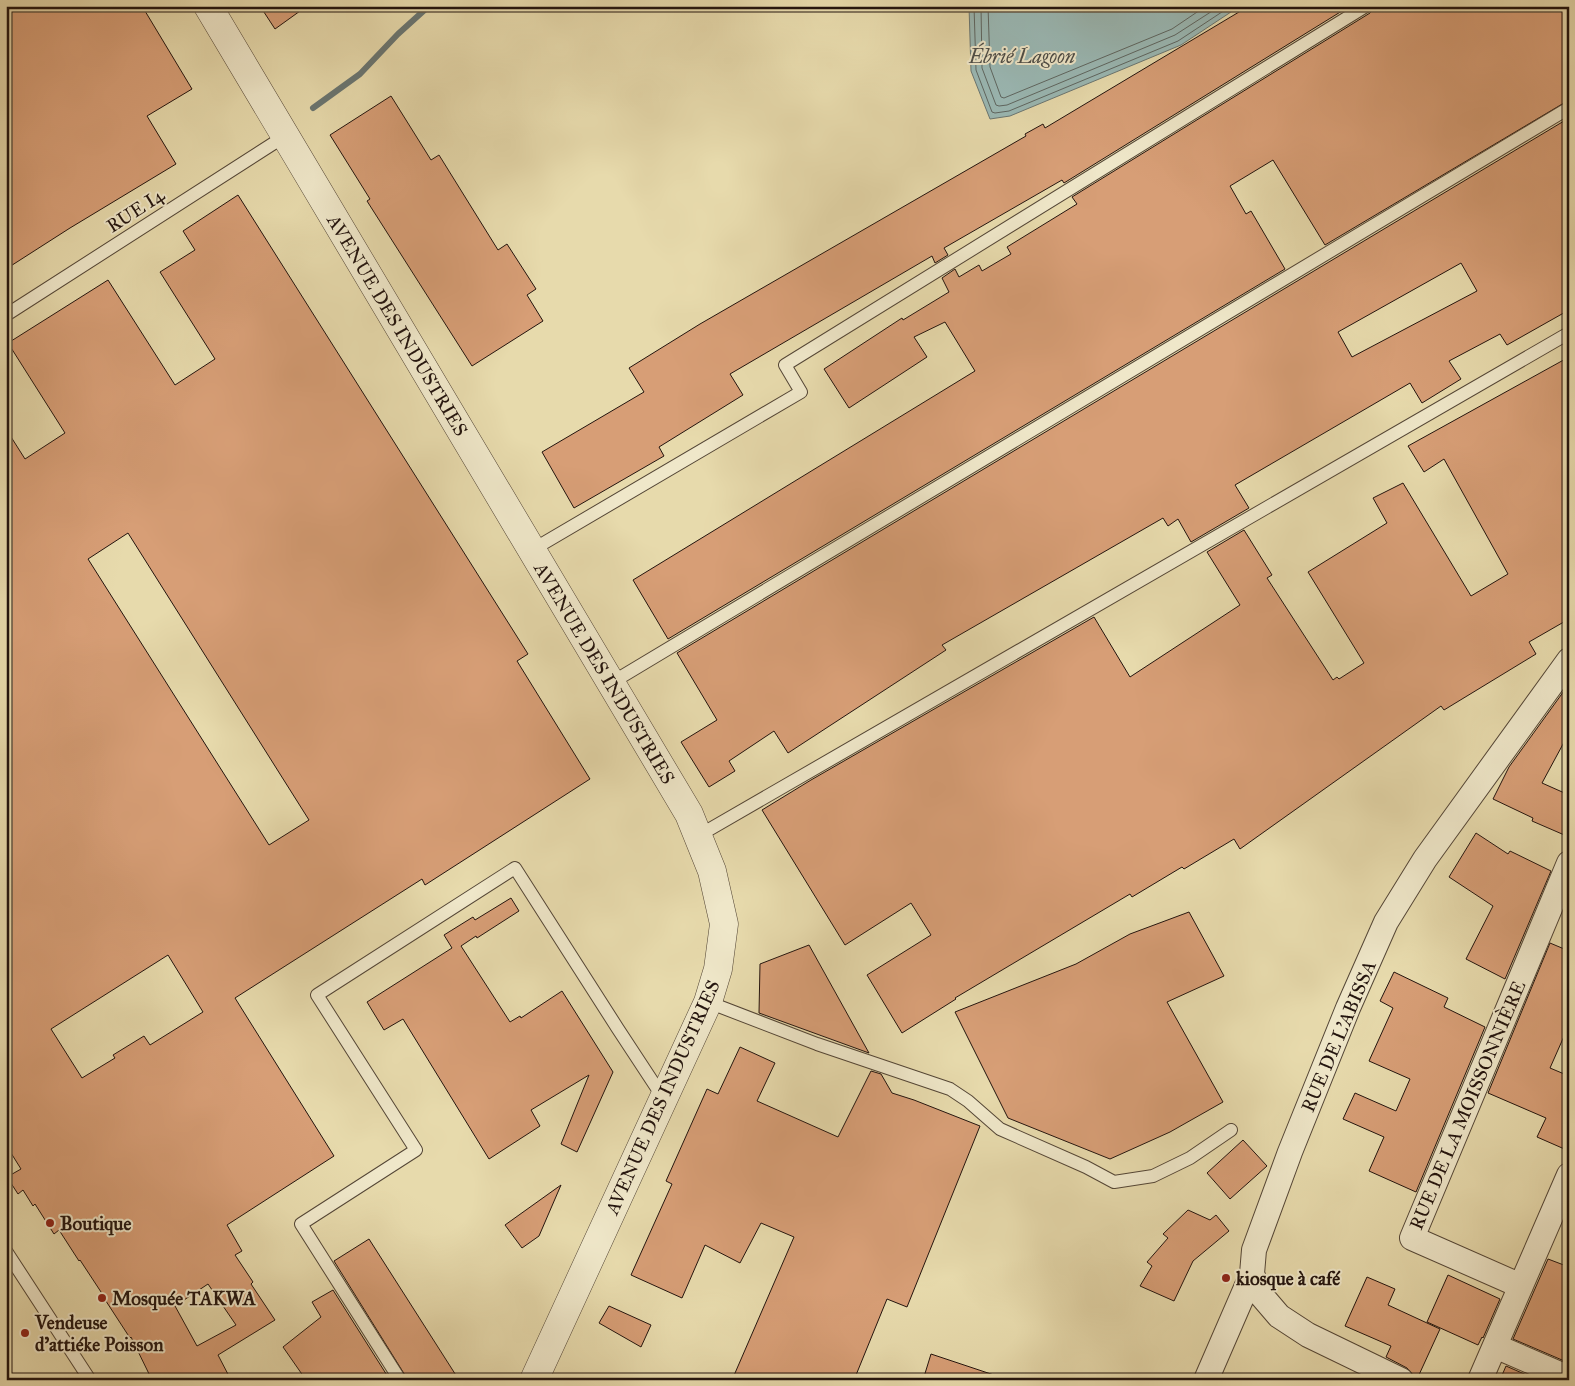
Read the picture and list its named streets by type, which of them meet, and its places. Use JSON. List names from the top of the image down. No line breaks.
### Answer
{"streets":{"street":["AVENUE DES INDUSTRIES","RUE DE L'ABISSA","RUE DE LA MOISSONNIÈRE"],"lane":["RUE I4"]},"crossings":[["RUE I4","AVENUE DES INDUSTRIES"]],"water":["Ébrié Lagoon"],"places":["Boutique","kiosque à café","Mosquée TAKWA","Vendeuse d'attiéke Poisson"]}
